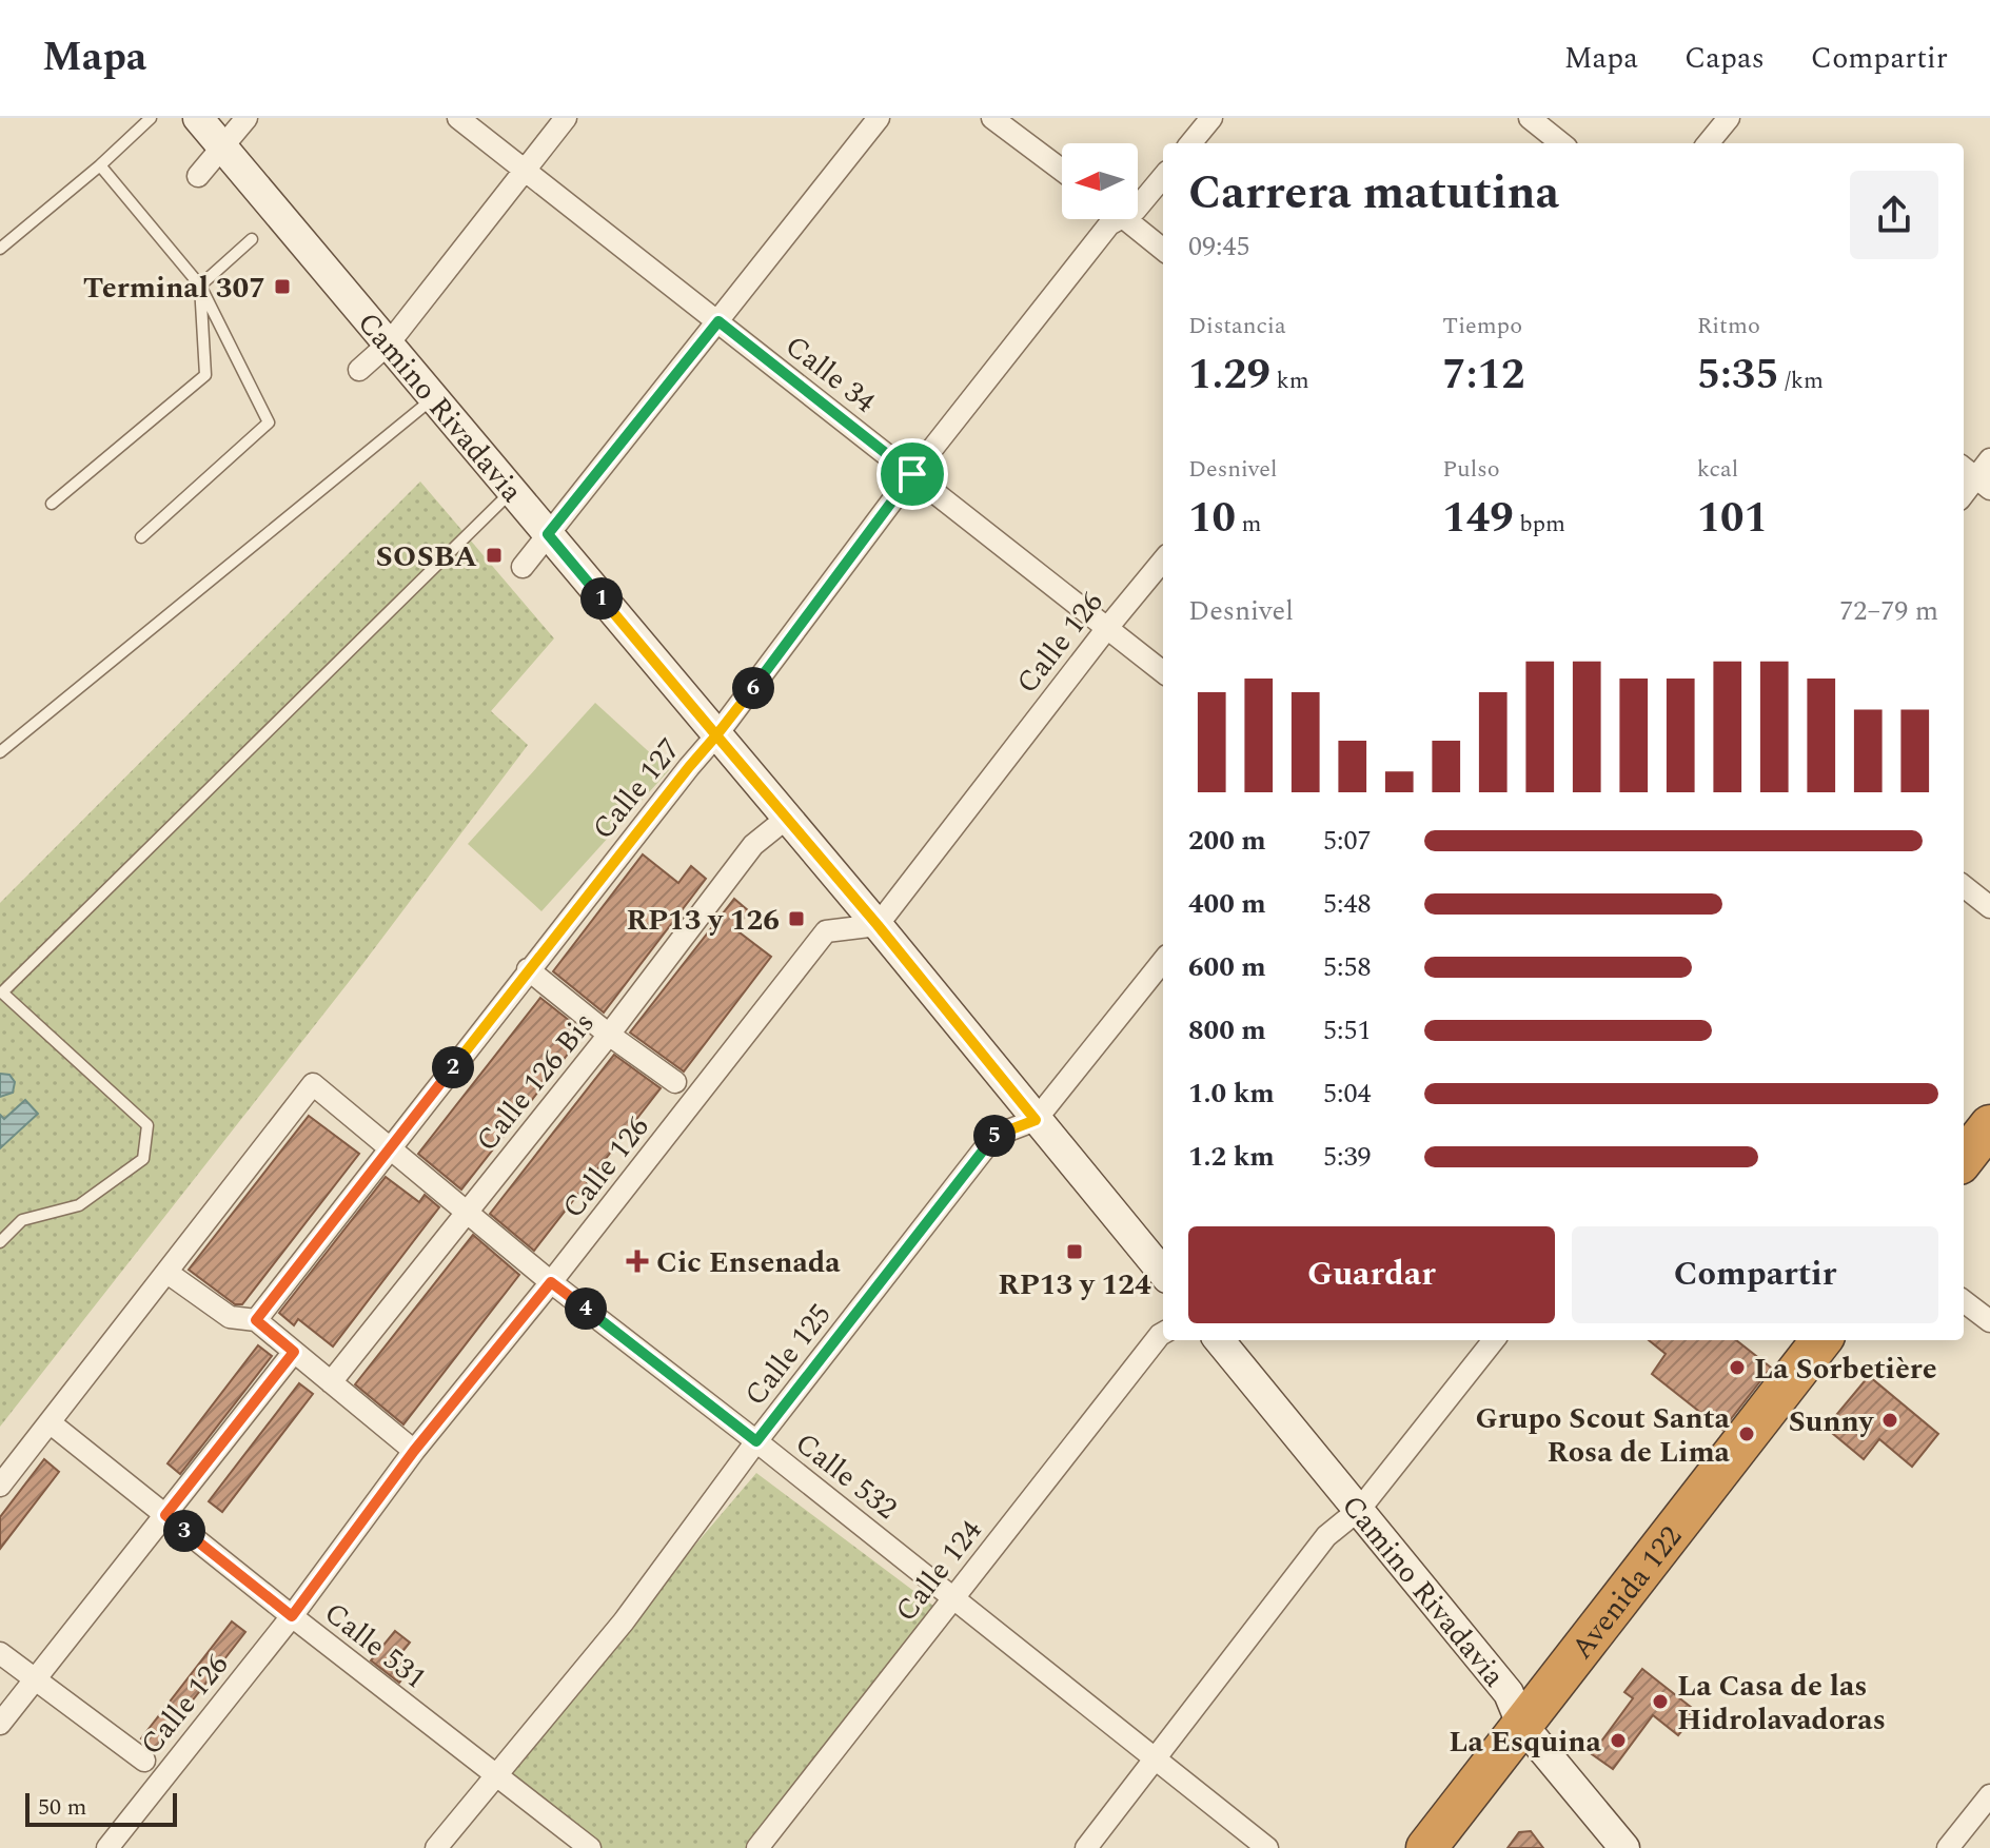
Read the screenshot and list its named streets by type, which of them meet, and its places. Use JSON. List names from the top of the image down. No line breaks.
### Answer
{"streets":{"highway":["Avenida 122"],"main road":["Camino Rivadavia"],"street":["Calle 34","Calle 126","Calle 127","Calle 126 Bis","Calle 125","Calle 532","Calle 124","Calle 531"]},"crossings":[["Calle 34","Calle 126"],["Calle 34","Calle 127"],["Camino Rivadavia","Calle 126"],["Camino Rivadavia","Calle 127"],["Camino Rivadavia","Calle 126 Bis"],["Camino Rivadavia","Calle 125"],["Camino Rivadavia","Avenida 122"],["Calle 126","Calle 532"],["Calle 126","Calle 531"],["Calle 127","Calle 532"],["Calle 126 Bis","Calle 532"],["Calle 125","Calle 532"],["Calle 125","Calle 531"],["Calle 532","Calle 124"]],"places":{"transit":["Terminal 307","SOSBA","RP13 y 126","RP13 y 124"],"health":["Cic Ensenada"],"other":["La Sorbetière","Sunny","Grupo Scout Santa Rosa de Lima","La Casa de las Hidrolavadoras","La Esquina"]},"scale_bar":"50 m","north":"left","page":{"header":"Mapa","nav":["Mapa","Capas","Compartir"],"heading":["Carrera matutina","09:45"],"stats":[["Distancia","1.29 km"],["Tiempo","7:12"],["Ritmo","5:35 /km"],["Desnivel","10 m"],["Pulso","149 bpm"],["kcal","101"]],"chart":["Desnivel","72–79 m"],"pins":["1","6","2","5","4","3"],"list":[{"name":"200 m","note":"5:07"},{"name":"400 m","note":"5:48"},{"name":"600 m","note":"5:58"},{"name":"800 m","note":"5:51"},{"name":"1.0 km","note":"5:04"},{"name":"1.2 km","note":"5:39"}],"buttons":["Guardar","Compartir"],"scale":"50 m"}}
